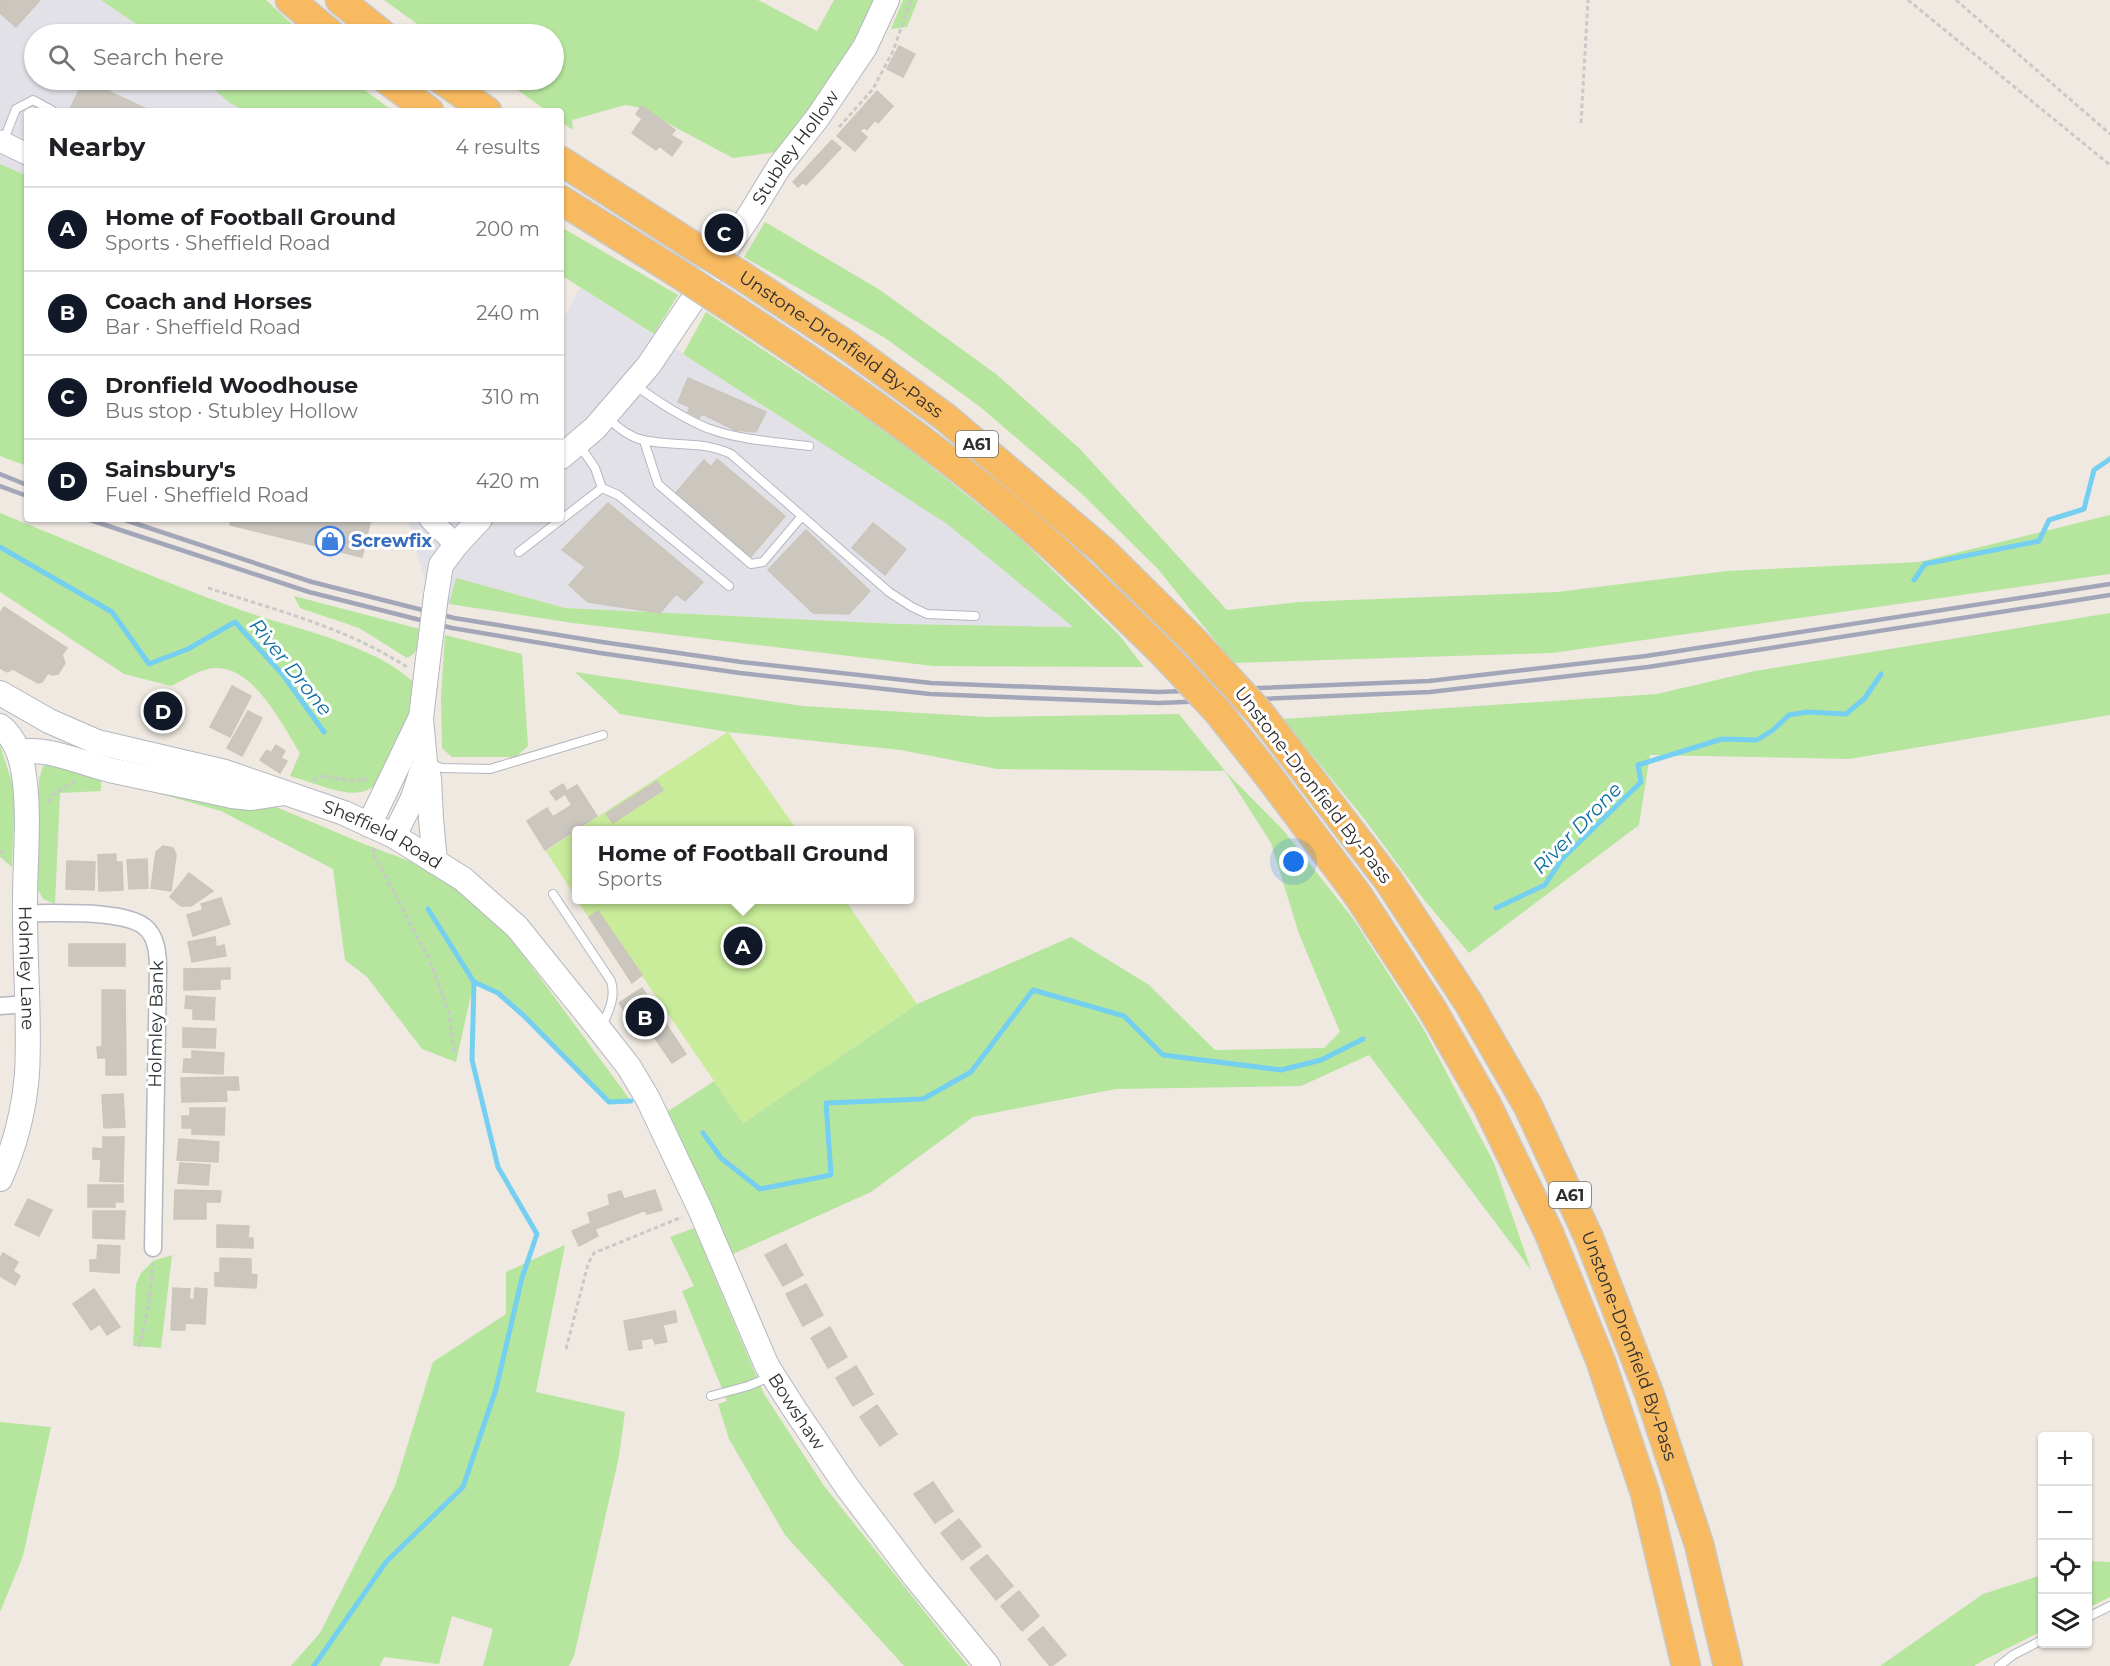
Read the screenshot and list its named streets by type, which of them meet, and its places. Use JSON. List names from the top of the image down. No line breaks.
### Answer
{"streets":{"highway":["Unstone-Dronfield By-Pass","A61"],"main road":["Stubley Hollow","Sheffield Road","Holmley Lane","Bowshaw"],"street":["Holmley Bank"]},"crossings":[["Sheffield Road","Bowshaw"],["Holmley Lane","Holmley Bank"]],"water":["River Drone"],"places":{"shop":["Screwfix"]},"page":{"search":"Search here","heading":["Nearby","4 results"],"list":[{"mark":"A","name":"Home of Football Ground","note":"Sports · Sheffield Road","value":"200 m"},{"mark":"B","name":"Coach and Horses","note":"Bar · Sheffield Road","value":"240 m"},{"mark":"C","name":"Dronfield Woodhouse","note":"Bus stop · Stubley Hollow","value":"310 m"},{"mark":"D","name":"Sainsbury's","note":"Fuel · Sheffield Road","value":"420 m"}],"pins":["C","D","A","B"],"popup":["Home of Football Ground","Sports"],"map_buttons":["+","−"]}}
